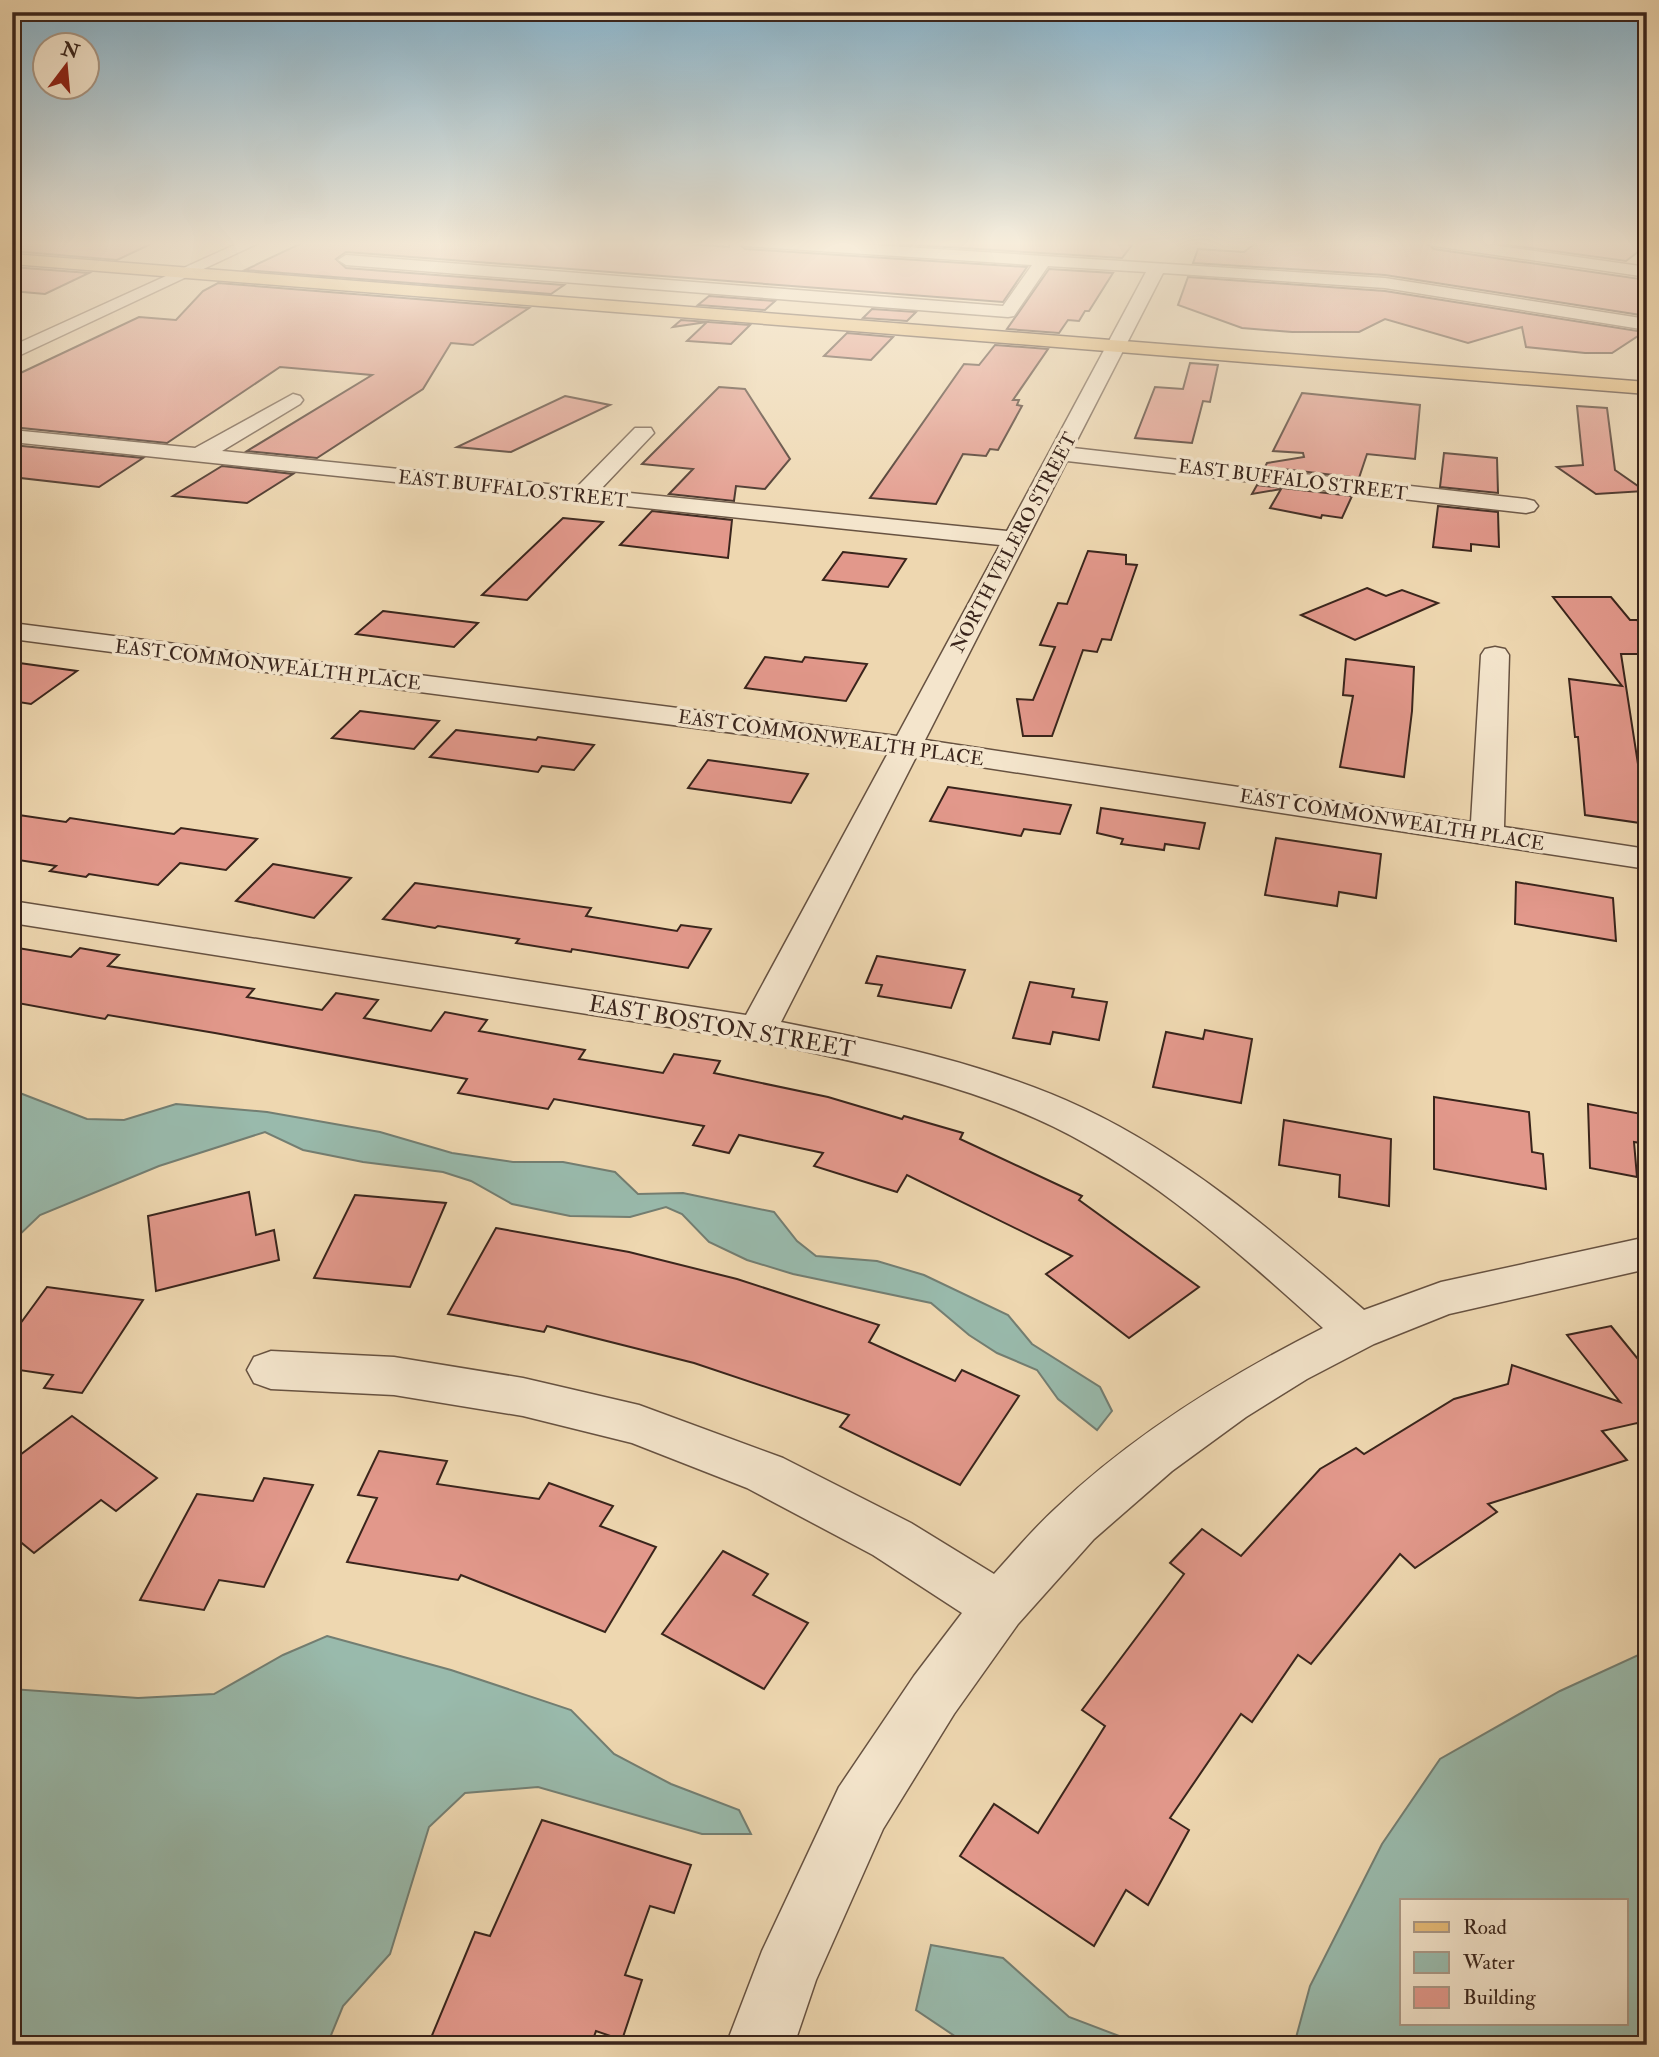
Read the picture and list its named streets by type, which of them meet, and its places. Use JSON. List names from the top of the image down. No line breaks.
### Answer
{"streets":{"street":["EAST BUFFALO STREET","NORTH VELERO STREET","EAST COMMONWEALTH PLACE","EAST BOSTON STREET"]},"crossings":[["EAST BUFFALO STREET","NORTH VELERO STREET"],["NORTH VELERO STREET","EAST COMMONWEALTH PLACE"],["NORTH VELERO STREET","EAST BOSTON STREET"]],"legend":["Road","Water","Building"],"north":"top"}
